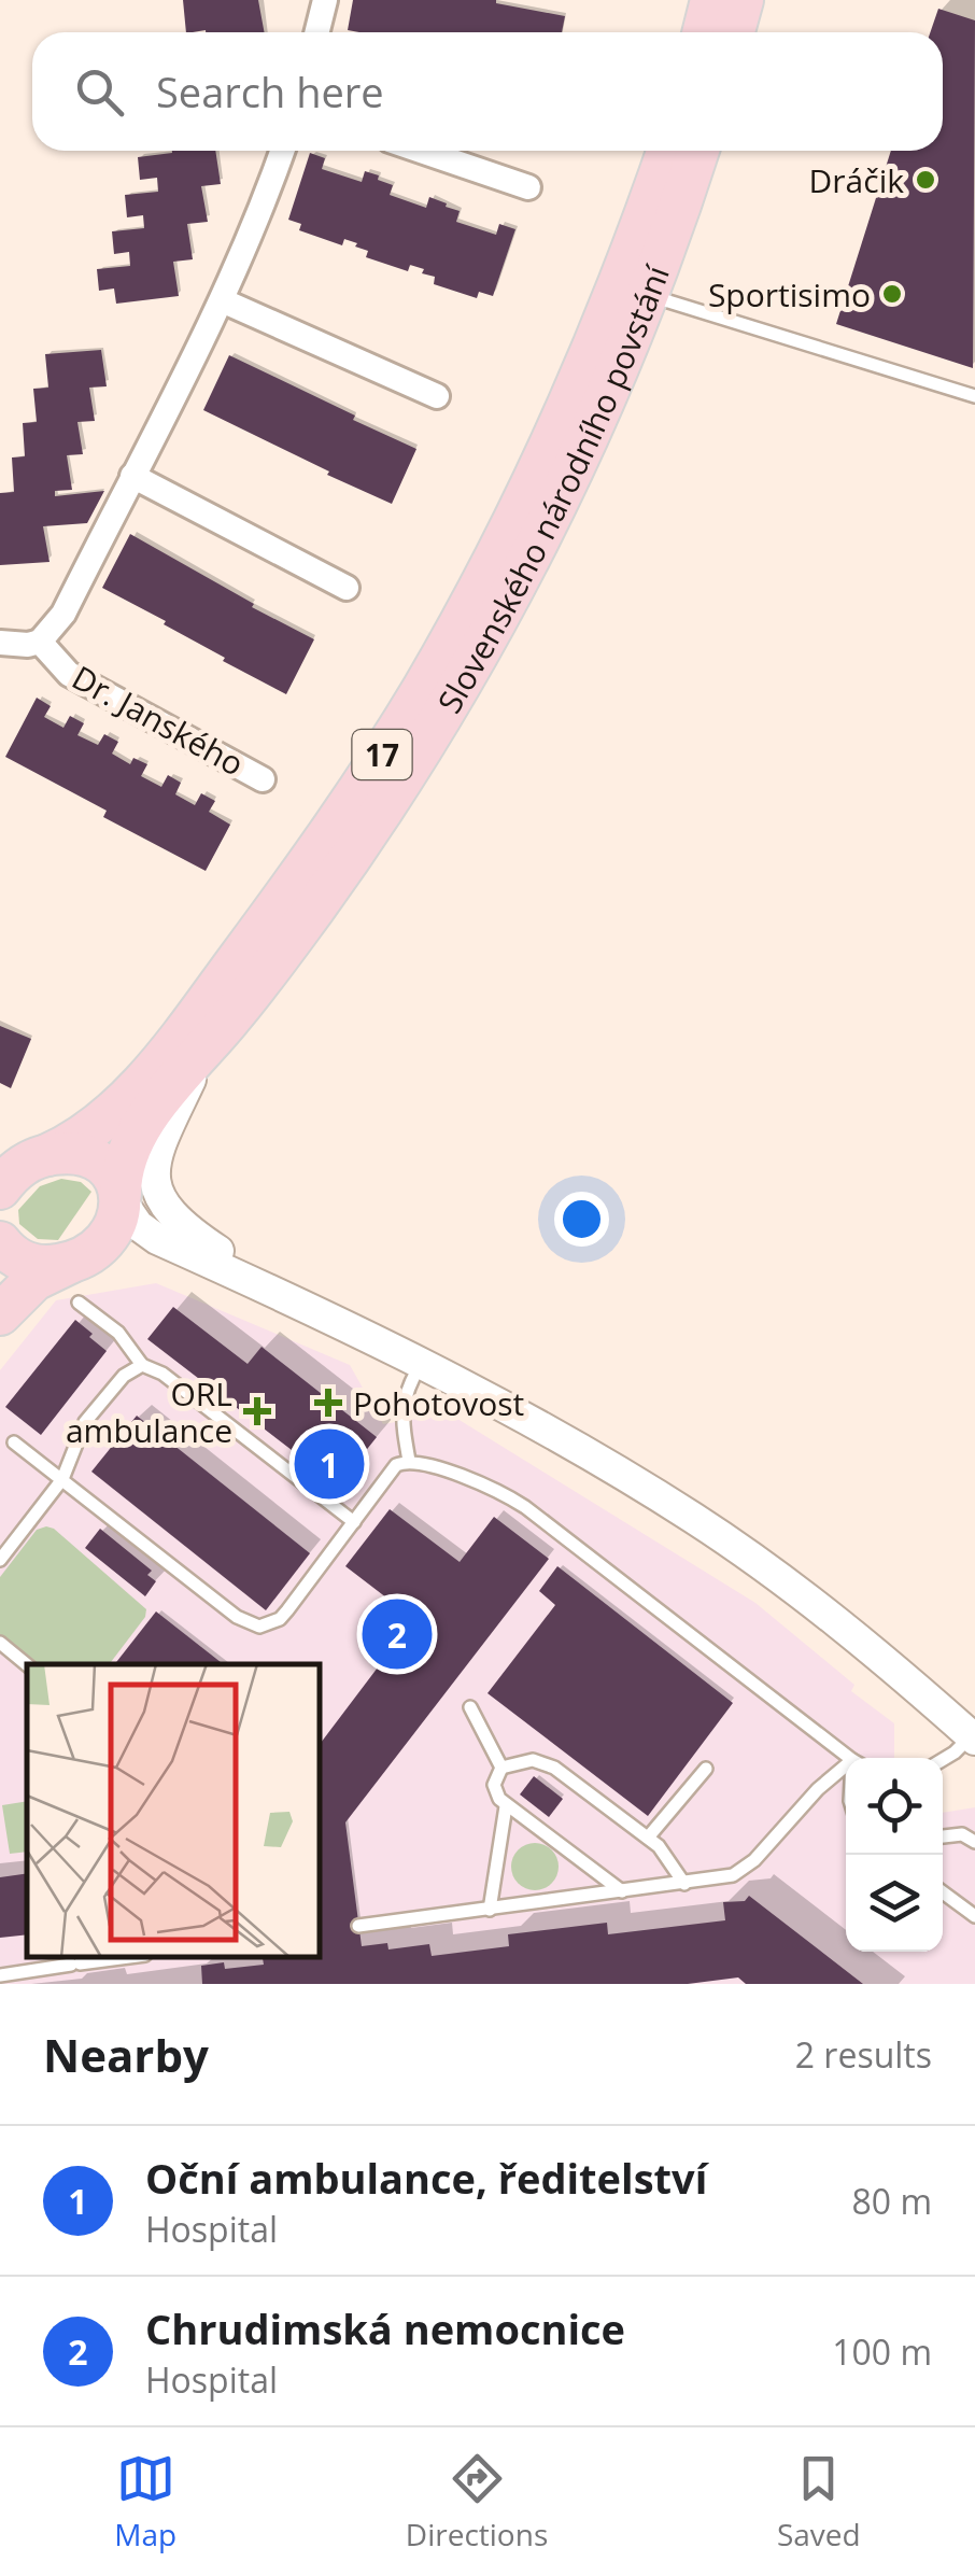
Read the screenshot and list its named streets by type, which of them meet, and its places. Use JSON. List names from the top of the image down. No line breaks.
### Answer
{"streets":{"main road":["Slovenského národního povstání","17"],"street":["Dr. Janského"]},"places":{"other":["Dráčik","Sportisimo"],"health":["Pohotovost","ORL ambulance"]},"page":{"search":"Search here","pins":["1","2"],"heading":["Nearby","2 results"],"list":[{"mark":"1","name":"Oční ambulance, ředitelství","note":"Hospital","value":"80 m"},{"mark":"2","name":"Chrudimská nemocnice","note":"Hospital","value":"100 m"}],"nav":["Map","Directions","Saved"]}}
